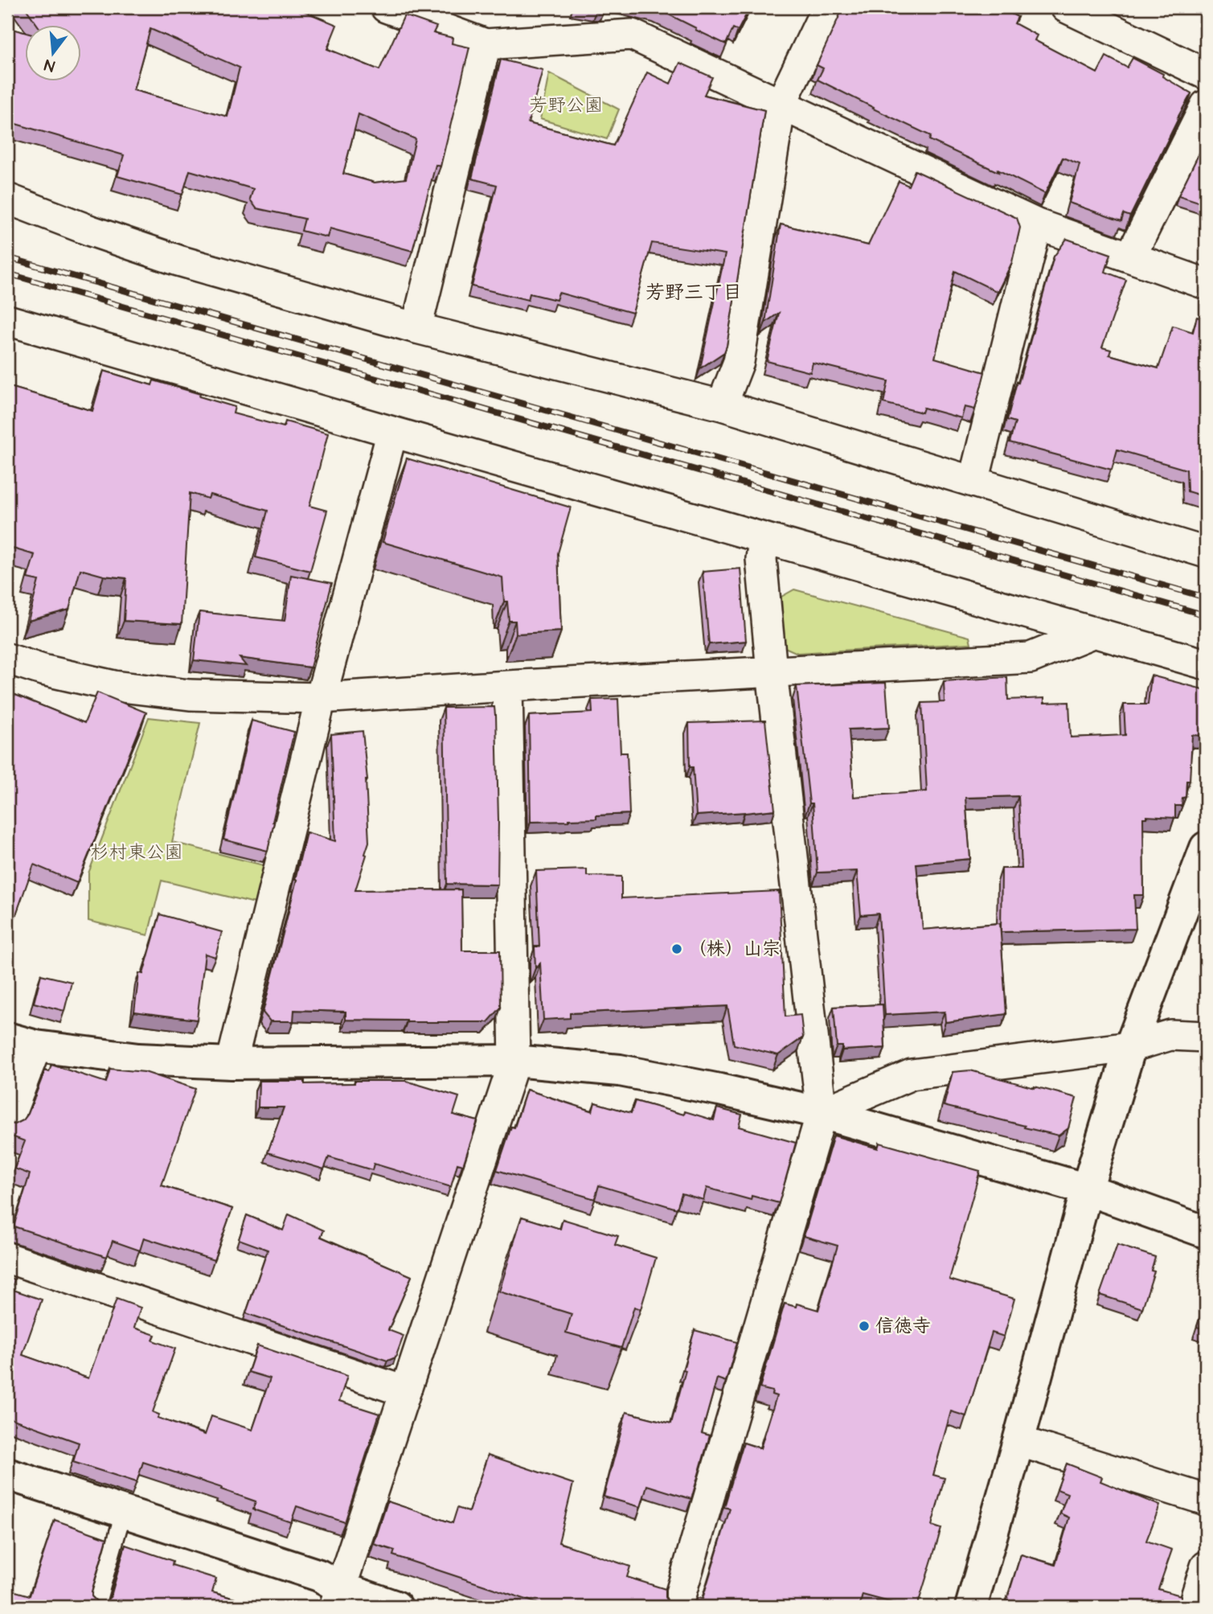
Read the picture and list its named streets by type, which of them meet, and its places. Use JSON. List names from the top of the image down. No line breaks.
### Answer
{"districts":["芳野三丁目"],"parks":["芳野公園","杉村東公園"],"places":["（株）山宗","信徳寺"],"north":"bottom"}
